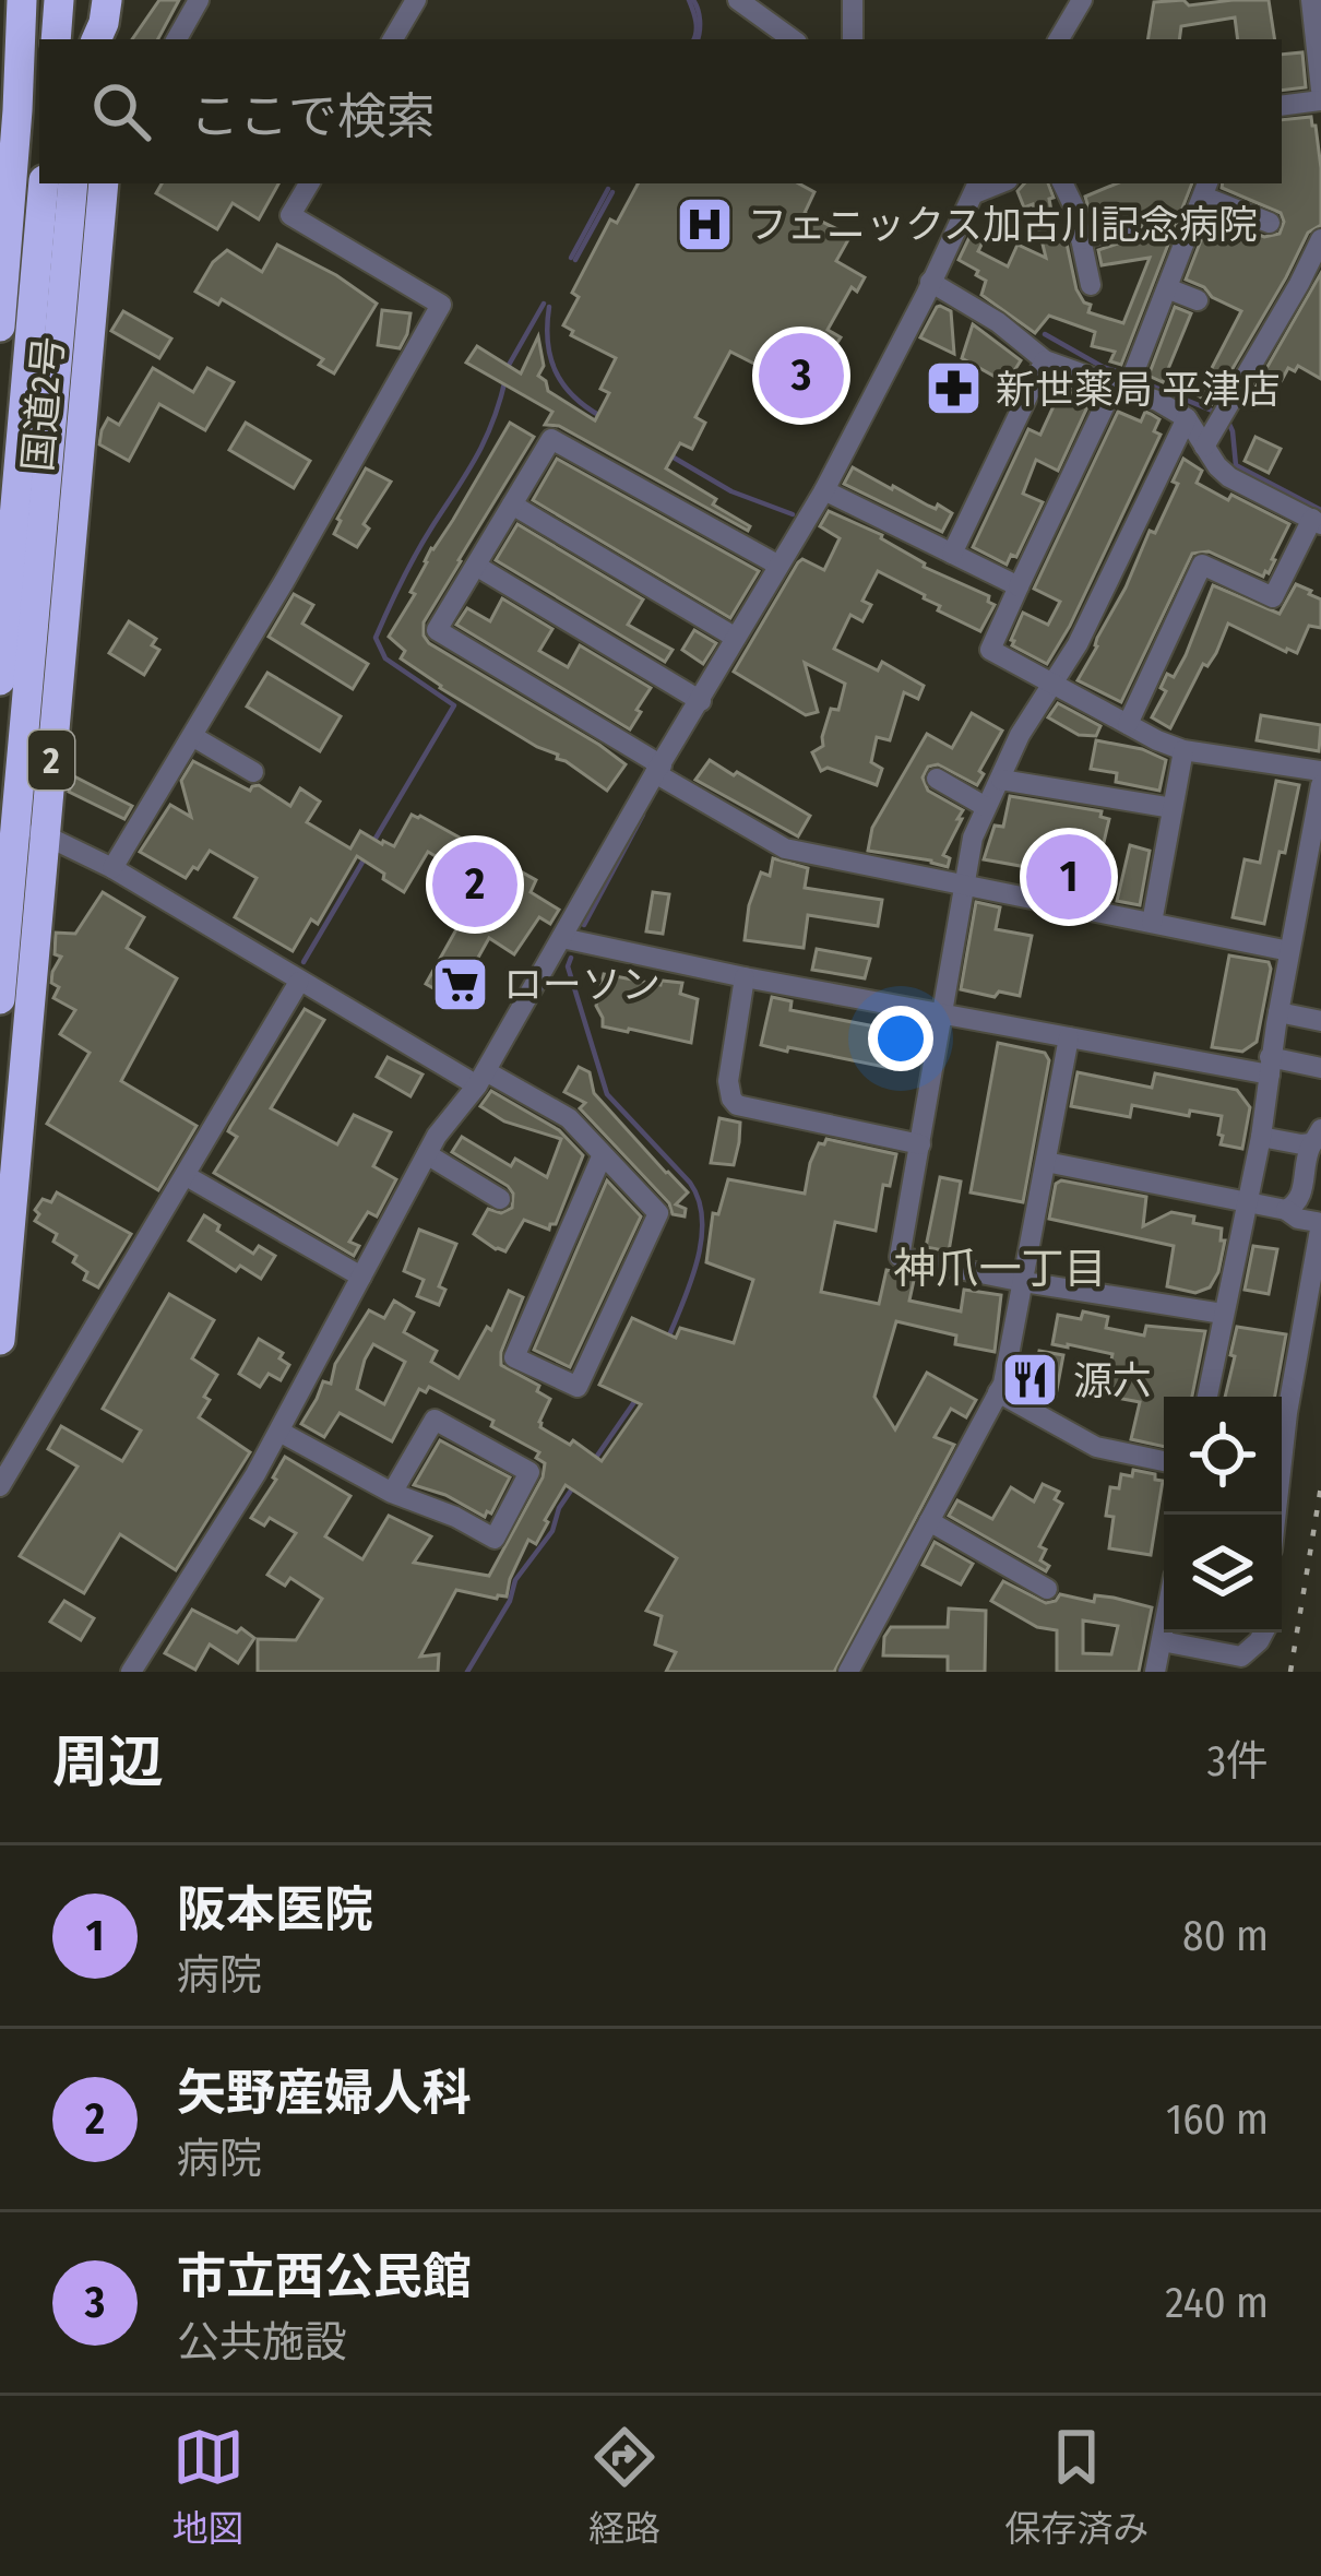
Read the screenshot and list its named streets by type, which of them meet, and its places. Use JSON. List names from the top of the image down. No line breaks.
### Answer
{"streets":{"highway":["国道2号","2"]},"districts":["神爪一丁目"],"places":{"hospital":["フェニックス加古川記念病院"],"pharmacy":["新世薬局 平津店"],"supermarket":["ローソン"],"restaurant":["源六"]},"page":{"search":"ここで検索","pins":["3","1","2"],"heading":["周辺","3件"],"list":[{"mark":"1","name":"阪本医院","note":"病院","value":"80 m"},{"mark":"2","name":"矢野産婦人科","note":"病院","value":"160 m"},{"mark":"3","name":"市立西公民館","note":"公共施設","value":"240 m"}],"nav":["地図","経路","保存済み"]}}
